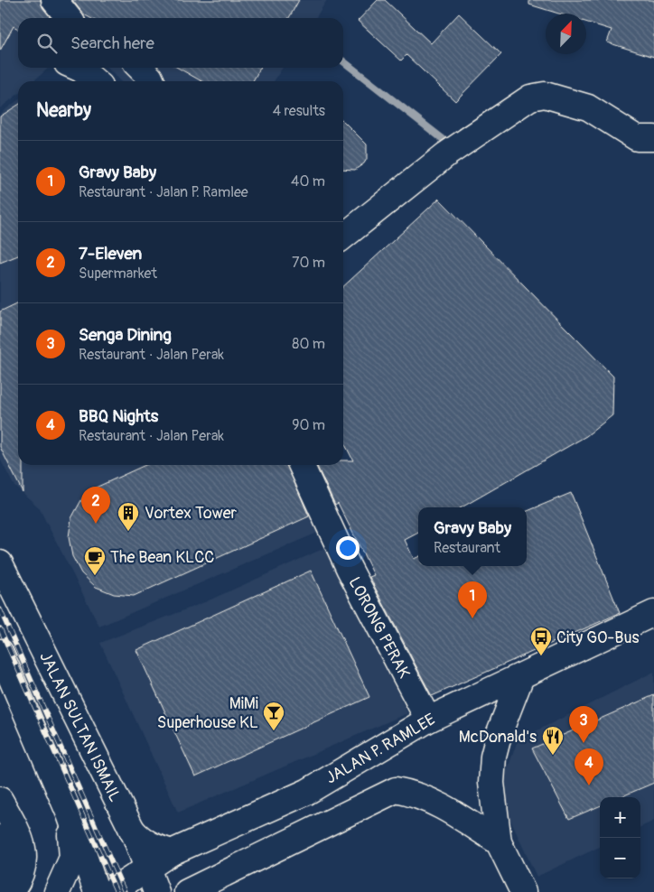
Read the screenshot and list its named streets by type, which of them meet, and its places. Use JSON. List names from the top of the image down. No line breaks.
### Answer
{"streets":{"street":["LORONG PERAK","JALAN SULTAN ISMAIL","JALAN P. RAMLEE"]},"crossings":[["LORONG PERAK","JALAN P. RAMLEE"],["JALAN SULTAN ISMAIL","JALAN P. RAMLEE"]],"places":{"building":["Vortex Tower"],"cafe":["The Bean KLCC"],"bus stop":["City GO-Bus"],"bar":["MiMi Superhouse KL"],"restaurant":["McDonald's"]},"north":"top right","page":{"search":"Search here","heading":["Nearby","4 results"],"list":[{"mark":"1","name":"Gravy Baby","note":"Restaurant · Jalan P. Ramlee","value":"40 m"},{"mark":"2","name":"7-Eleven","note":"Supermarket","value":"70 m"},{"mark":"3","name":"Senga Dining","note":"Restaurant · Jalan Perak","value":"80 m"},{"mark":"4","name":"BBQ Nights","note":"Restaurant · Jalan Perak","value":"90 m"}],"pins":["2","1","3","4"],"popup":["Gravy Baby","Restaurant"],"map_buttons":["+","−"]}}
